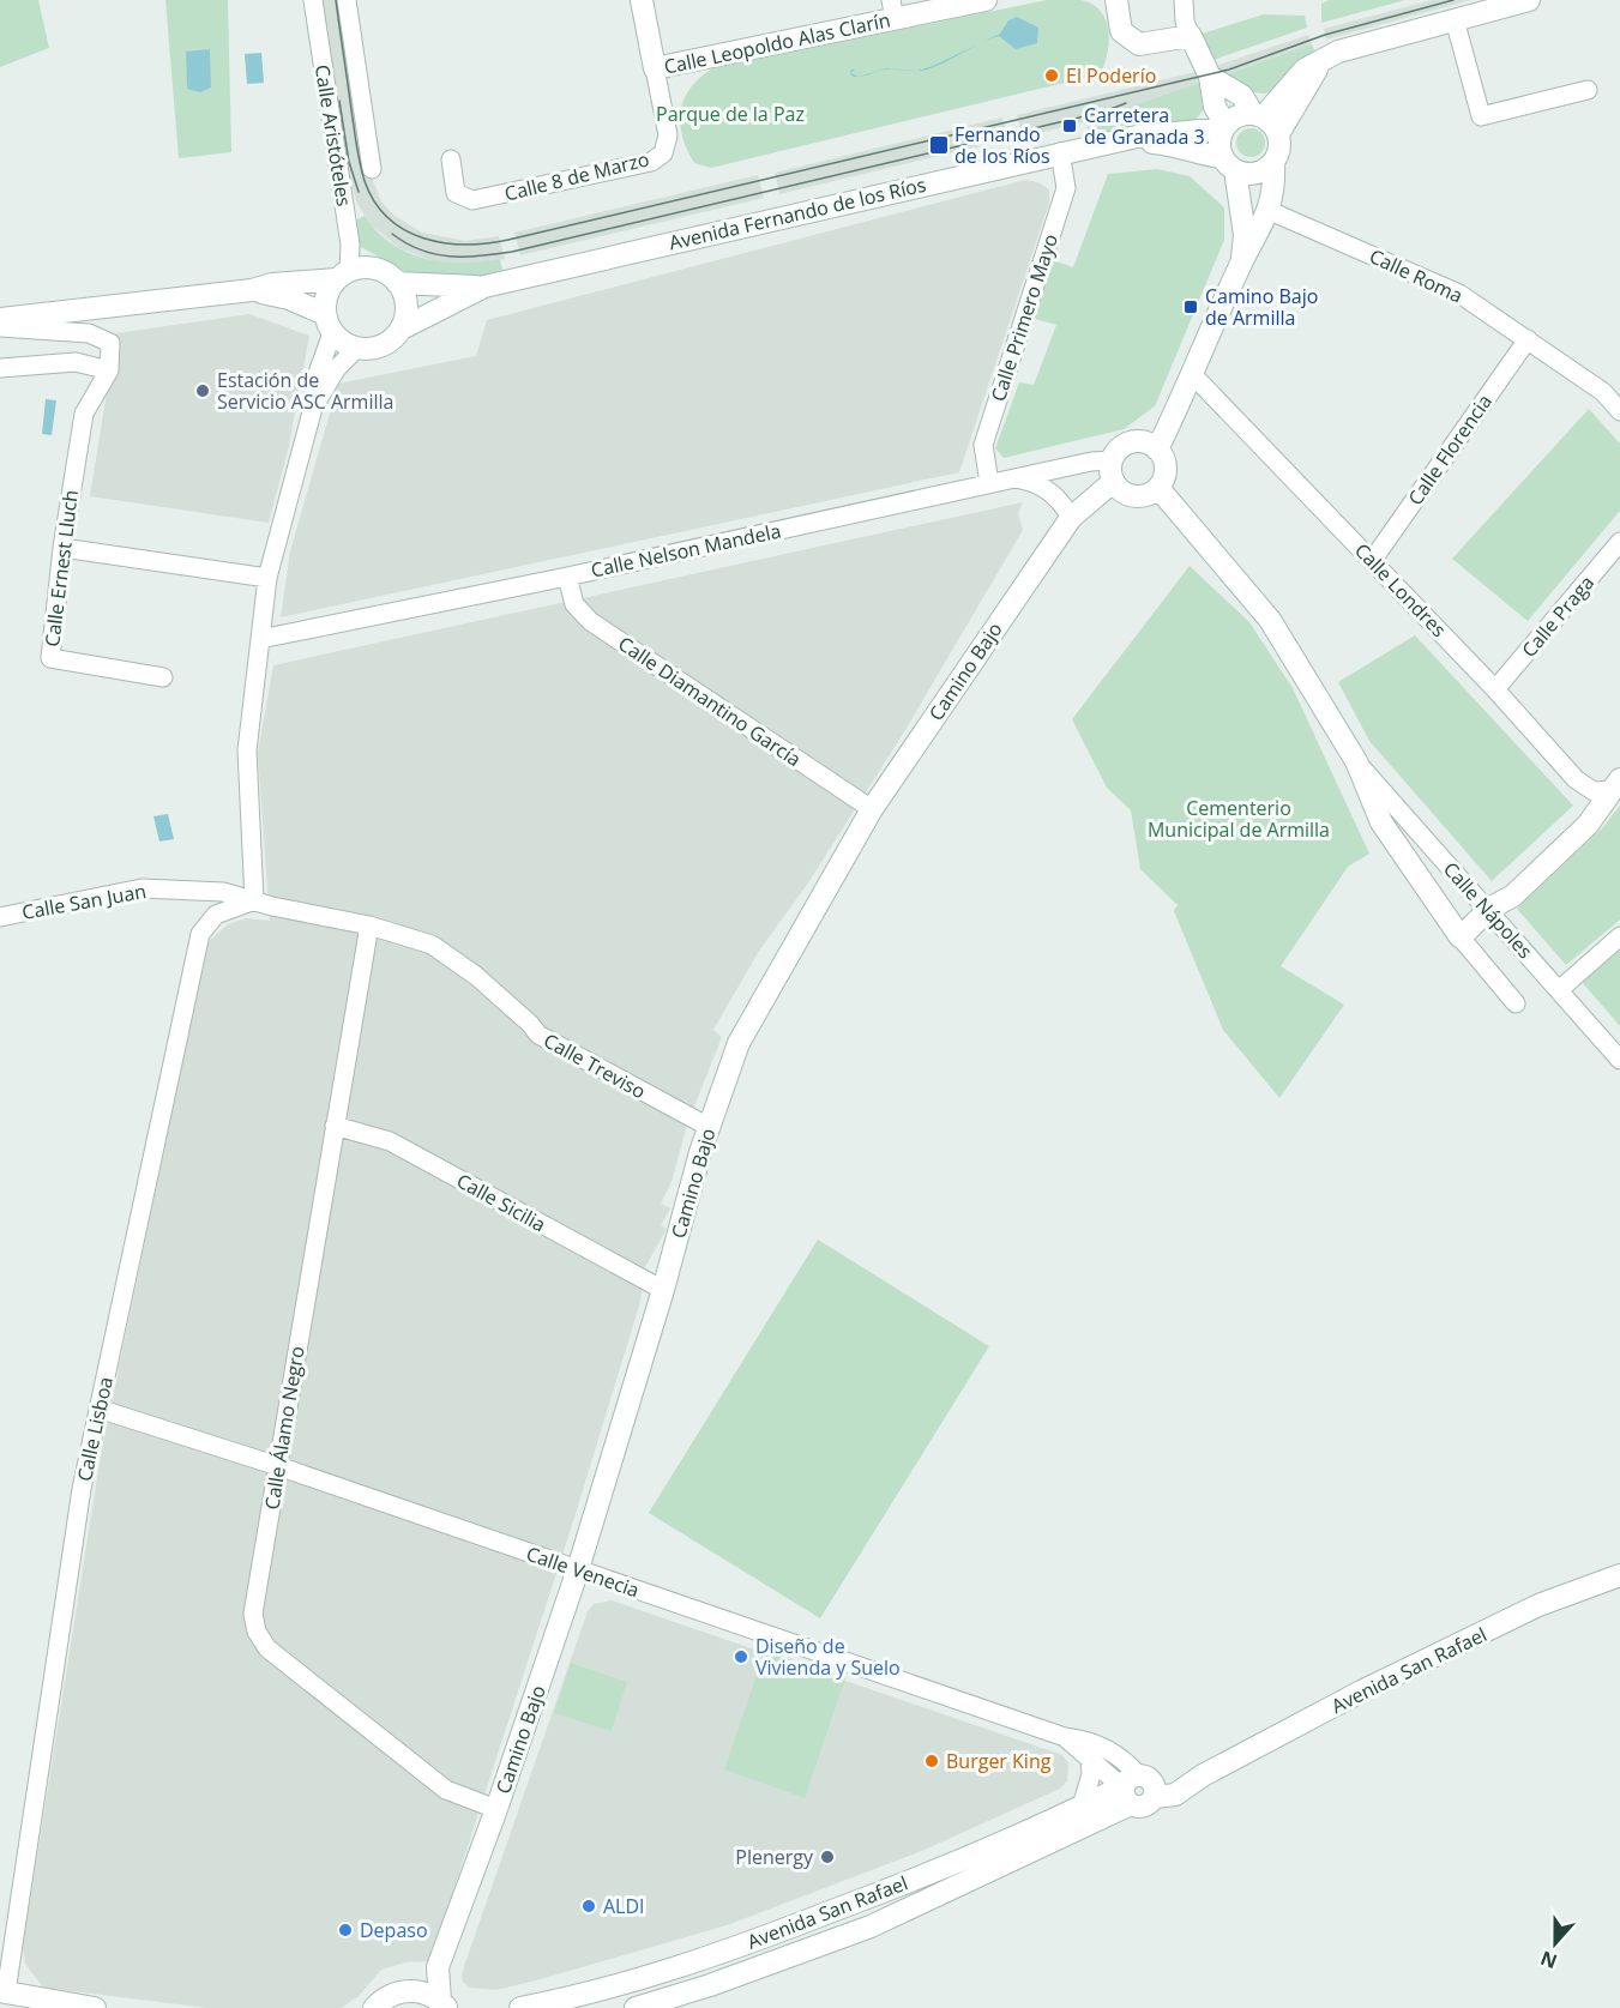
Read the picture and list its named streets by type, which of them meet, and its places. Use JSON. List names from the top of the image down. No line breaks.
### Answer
{"streets":{"main road":["Calle Leopoldo Alas Clarín","Calle 8 de Marzo","Avenida Fernando de los Ríos","Camino Bajo","Calle Nápoles","Avenida San Rafael"],"street":["Calle Aristóteles","Calle Roma","Calle Primero Mayo","Calle Florencia","Calle Nelson Mandela","Calle Ernest Lluch","Calle Londres","Calle Praga","Calle Diamantino García","Calle San Juan","Calle Treviso","Calle Sicilia","Calle Álamo Negro","Calle Lisboa","Calle Venecia"]},"crossings":[["Calle Leopoldo Alas Clarín","Calle 8 de Marzo"],["Calle Aristóteles","Avenida Fernando de los Ríos"],["Avenida Fernando de los Ríos","Calle Primero Mayo"],["Calle Roma","Calle Florencia"],["Calle Primero Mayo","Calle Nelson Mandela"],["Calle Florencia","Calle Londres"],["Calle Nelson Mandela","Camino Bajo"],["Calle Nelson Mandela","Calle Diamantino García"],["Calle Nelson Mandela","Calle Nápoles"],["Calle Londres","Calle Praga"],["Camino Bajo","Calle Diamantino García"],["Camino Bajo","Calle Nápoles"],["Camino Bajo","Calle Treviso"],["Camino Bajo","Calle Sicilia"],["Camino Bajo","Calle Álamo Negro"],["Camino Bajo","Calle Venecia"],["Calle San Juan","Calle Treviso"],["Calle San Juan","Calle Lisboa"],["Calle Treviso","Calle Álamo Negro"],["Calle Treviso","Calle Lisboa"],["Calle Sicilia","Calle Álamo Negro"],["Calle Álamo Negro","Calle Venecia"],["Calle Lisboa","Calle Venecia"],["Calle Venecia","Avenida San Rafael"]],"parks":["Parque de la Paz","Cementerio Municipal de Armilla"],"places":{"other":["El Poderío","Estación de Servicio ASC Armilla","Diseño de Vivienda y Suelo","Burger King","Plenergy","ALDI","Depaso"],"transit":["Carretera de Granada 3","Fernando de los Ríos","Camino Bajo de Armilla"]},"north":"bottom"}
